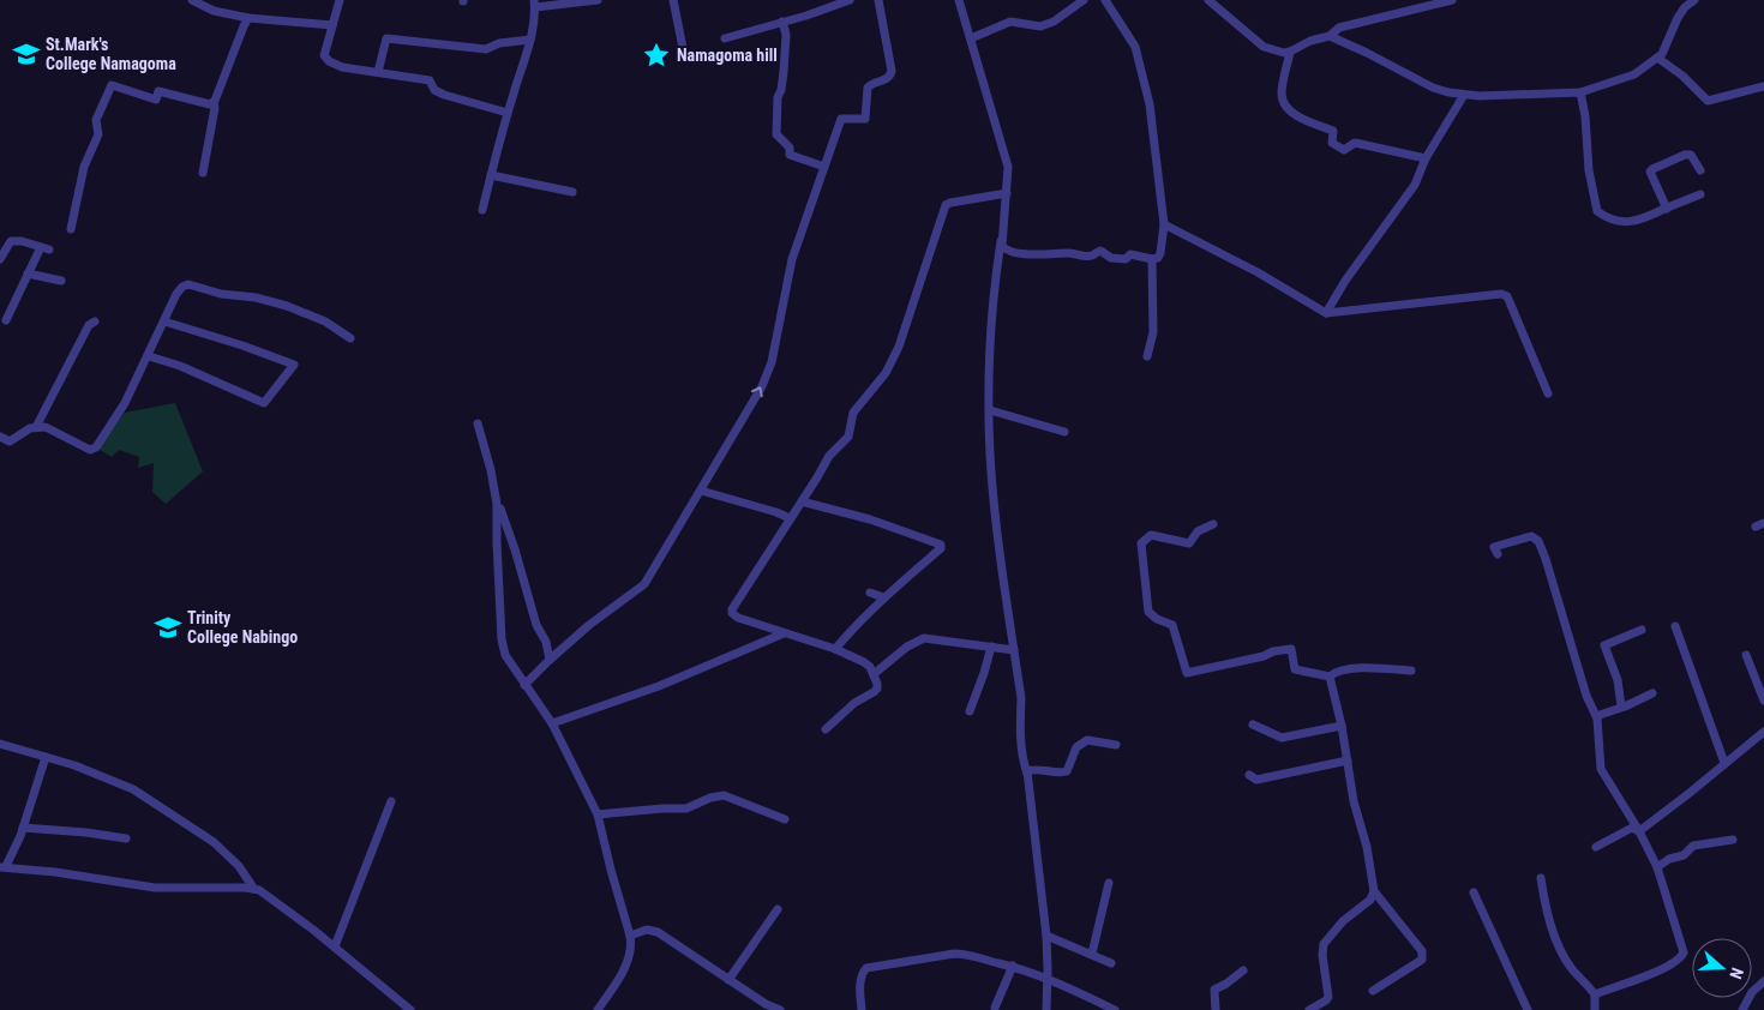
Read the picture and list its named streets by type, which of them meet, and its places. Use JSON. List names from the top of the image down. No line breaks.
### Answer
{"places":{"school or university":["St.Mark's College Namagoma","Trinity College Nabingo"],"place":["Namagoma hill"]},"north":"right"}
